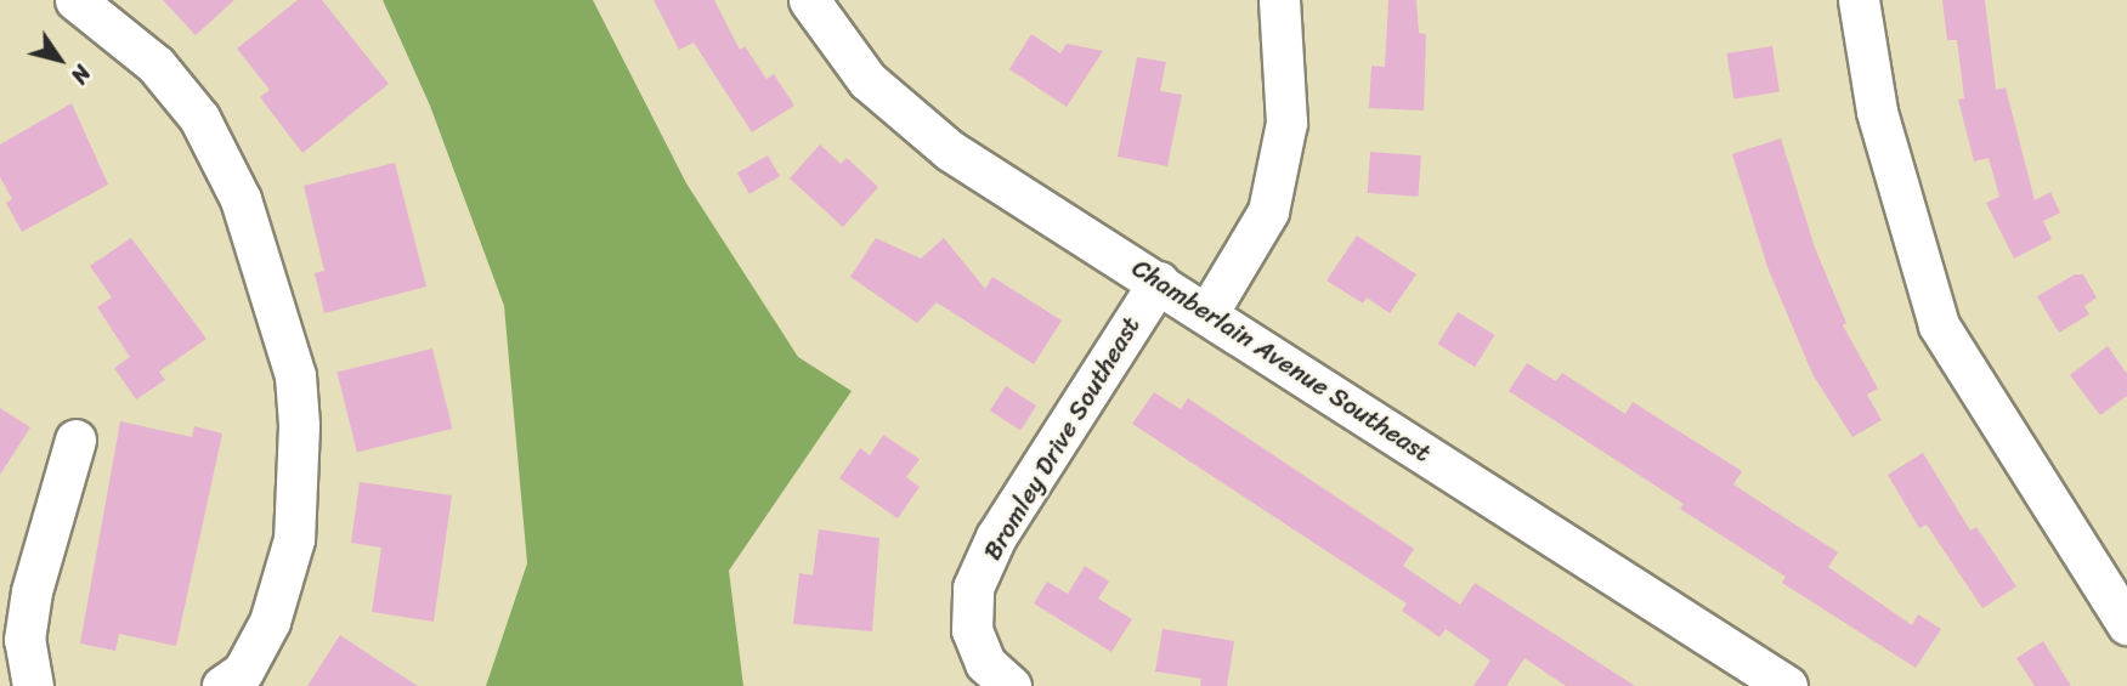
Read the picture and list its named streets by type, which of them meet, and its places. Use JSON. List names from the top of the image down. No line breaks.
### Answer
{"streets":{"street":["Chamberlain Avenue Southeast","Bromley Drive Southeast"]},"crossings":[["Chamberlain Avenue Southeast","Bromley Drive Southeast"]],"north":"bottom right"}
